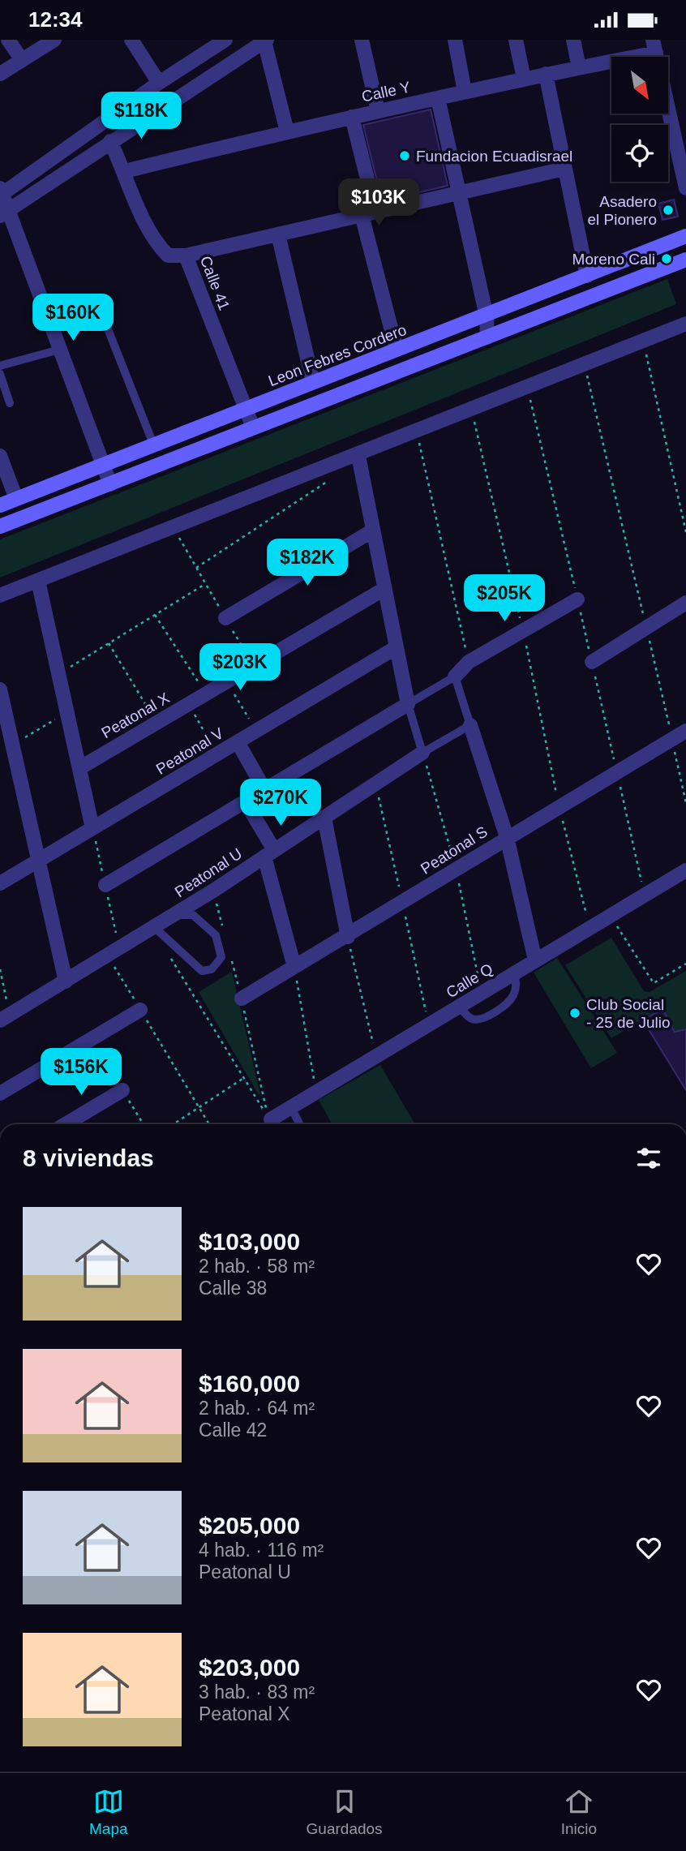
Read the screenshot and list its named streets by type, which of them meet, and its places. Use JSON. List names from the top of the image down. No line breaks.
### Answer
{"streets":{"street":["Calle Y","Calle 41","Leon Febres Cordero","Peatonal X","Peatonal V","Peatonal S","Peatonal U","Calle Q"]},"crossings":[["Calle Y","Calle 41"],["Calle 41","Leon Febres Cordero"]],"places":["Fundacion Ecuadisrael","Asadero el Pionero","Moreno Cali","Club Social - 25 de Julio"],"north":"bottom right","page":{"status":"12:34","price":["$118K","$103K","$160K","$182K","$205K","$203K","$270K","$156K"],"heading":"8 viviendas","list":[{"name":"$103,000","note":"2 hab. · 58 m² · Calle 38"},{"name":"$160,000","note":"2 hab. · 64 m² · Calle 42"},{"name":"$205,000","note":"4 hab. · 116 m² · Peatonal U"},{"name":"$203,000","note":"3 hab. · 83 m² · Peatonal X"}],"tabs":["Mapa","Guardados","Inicio"]}}
